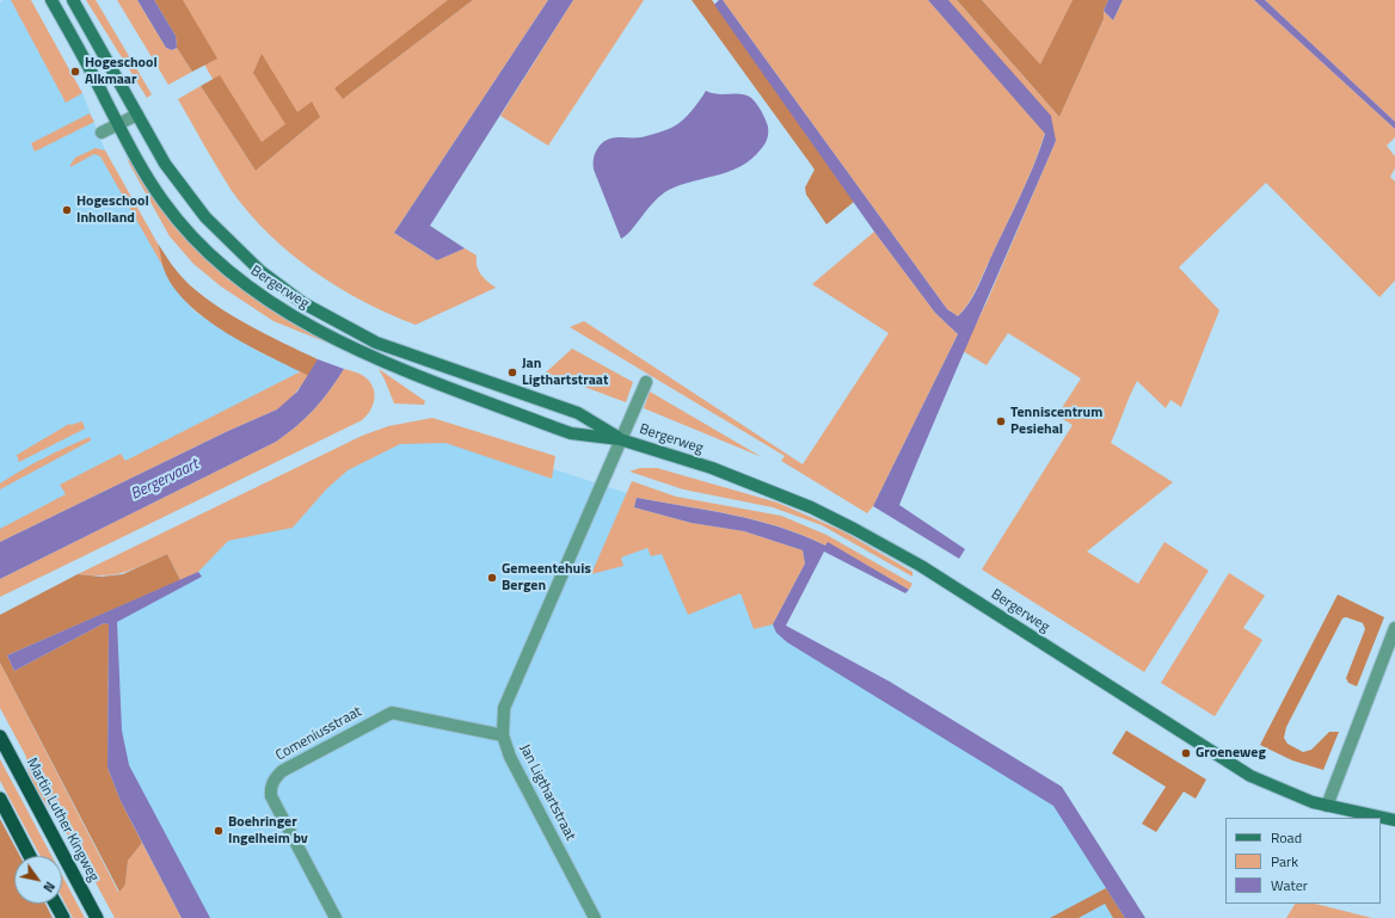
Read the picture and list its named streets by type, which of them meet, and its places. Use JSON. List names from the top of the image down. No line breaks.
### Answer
{"streets":{"highway":["Martin Luther Kingweg"],"main road":["Bergerweg"],"street":["Comeniusstraat","Jan Ligthartstraat"]},"crossings":[["Bergerweg","Jan Ligthartstraat"],["Comeniusstraat","Jan Ligthartstraat"]],"water":["Bergervaart"],"places":["Hogeschool Alkmaar","Hogeschool Inholland","Jan Ligthartstraat","Tenniscentrum Pesiehal","Gemeentehuis Bergen","Groeneweg","Boehringer Ingelheim bv"],"legend":["Road","Park","Water"],"north":"bottom right"}
